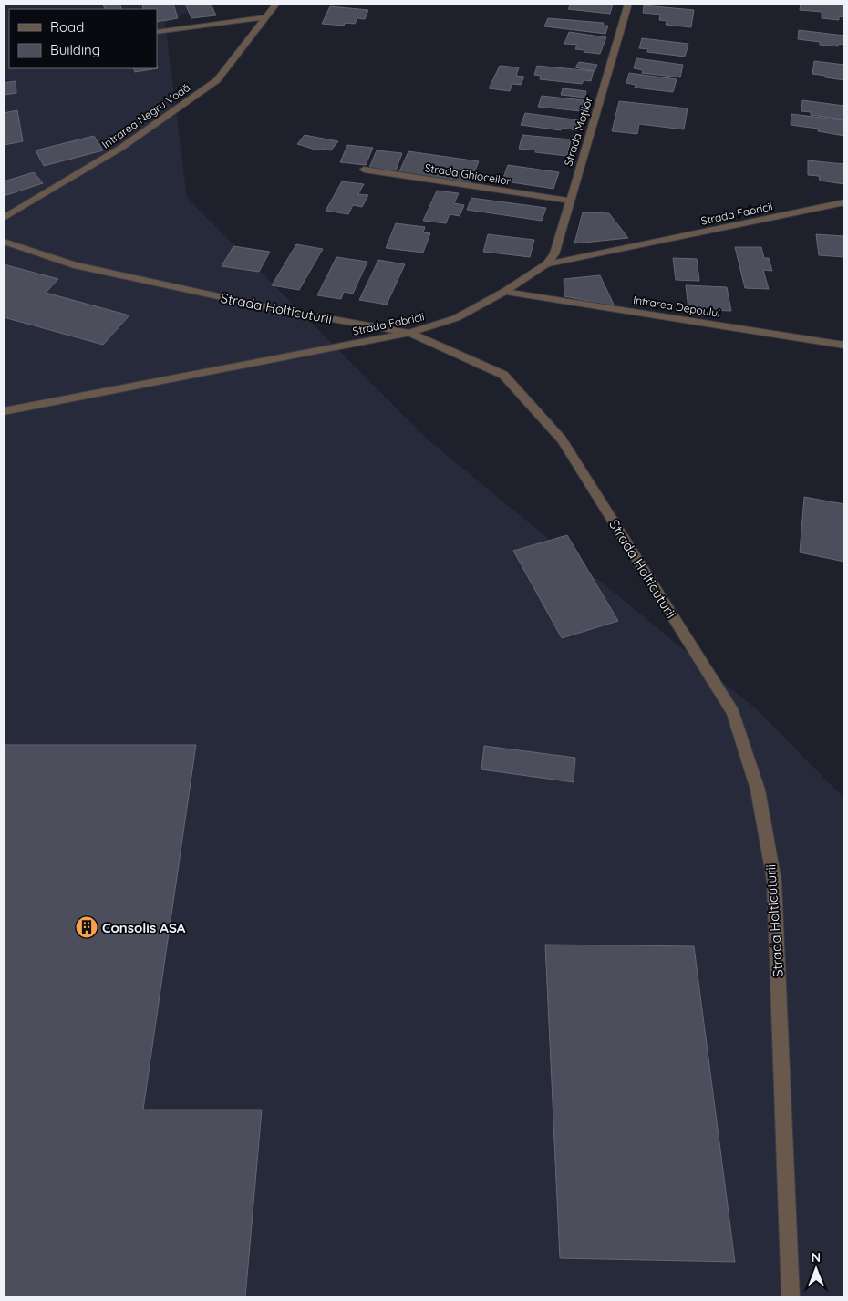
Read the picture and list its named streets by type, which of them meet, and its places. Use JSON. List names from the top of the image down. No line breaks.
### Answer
{"streets":{"street":["Intrarea Negru Vodă","Strada Moților","Strada Ghioceilor","Strada Fabricii","Intrarea Depoului","Strada Holticuturii"]},"crossings":[["Strada Moților","Strada Ghioceilor"],["Strada Moților","Strada Fabricii"],["Strada Fabricii","Intrarea Depoului"],["Strada Fabricii","Strada Holticuturii"]],"places":{"building":["Consolis ASA"]},"legend":["Road","Building"],"north":"top"}
